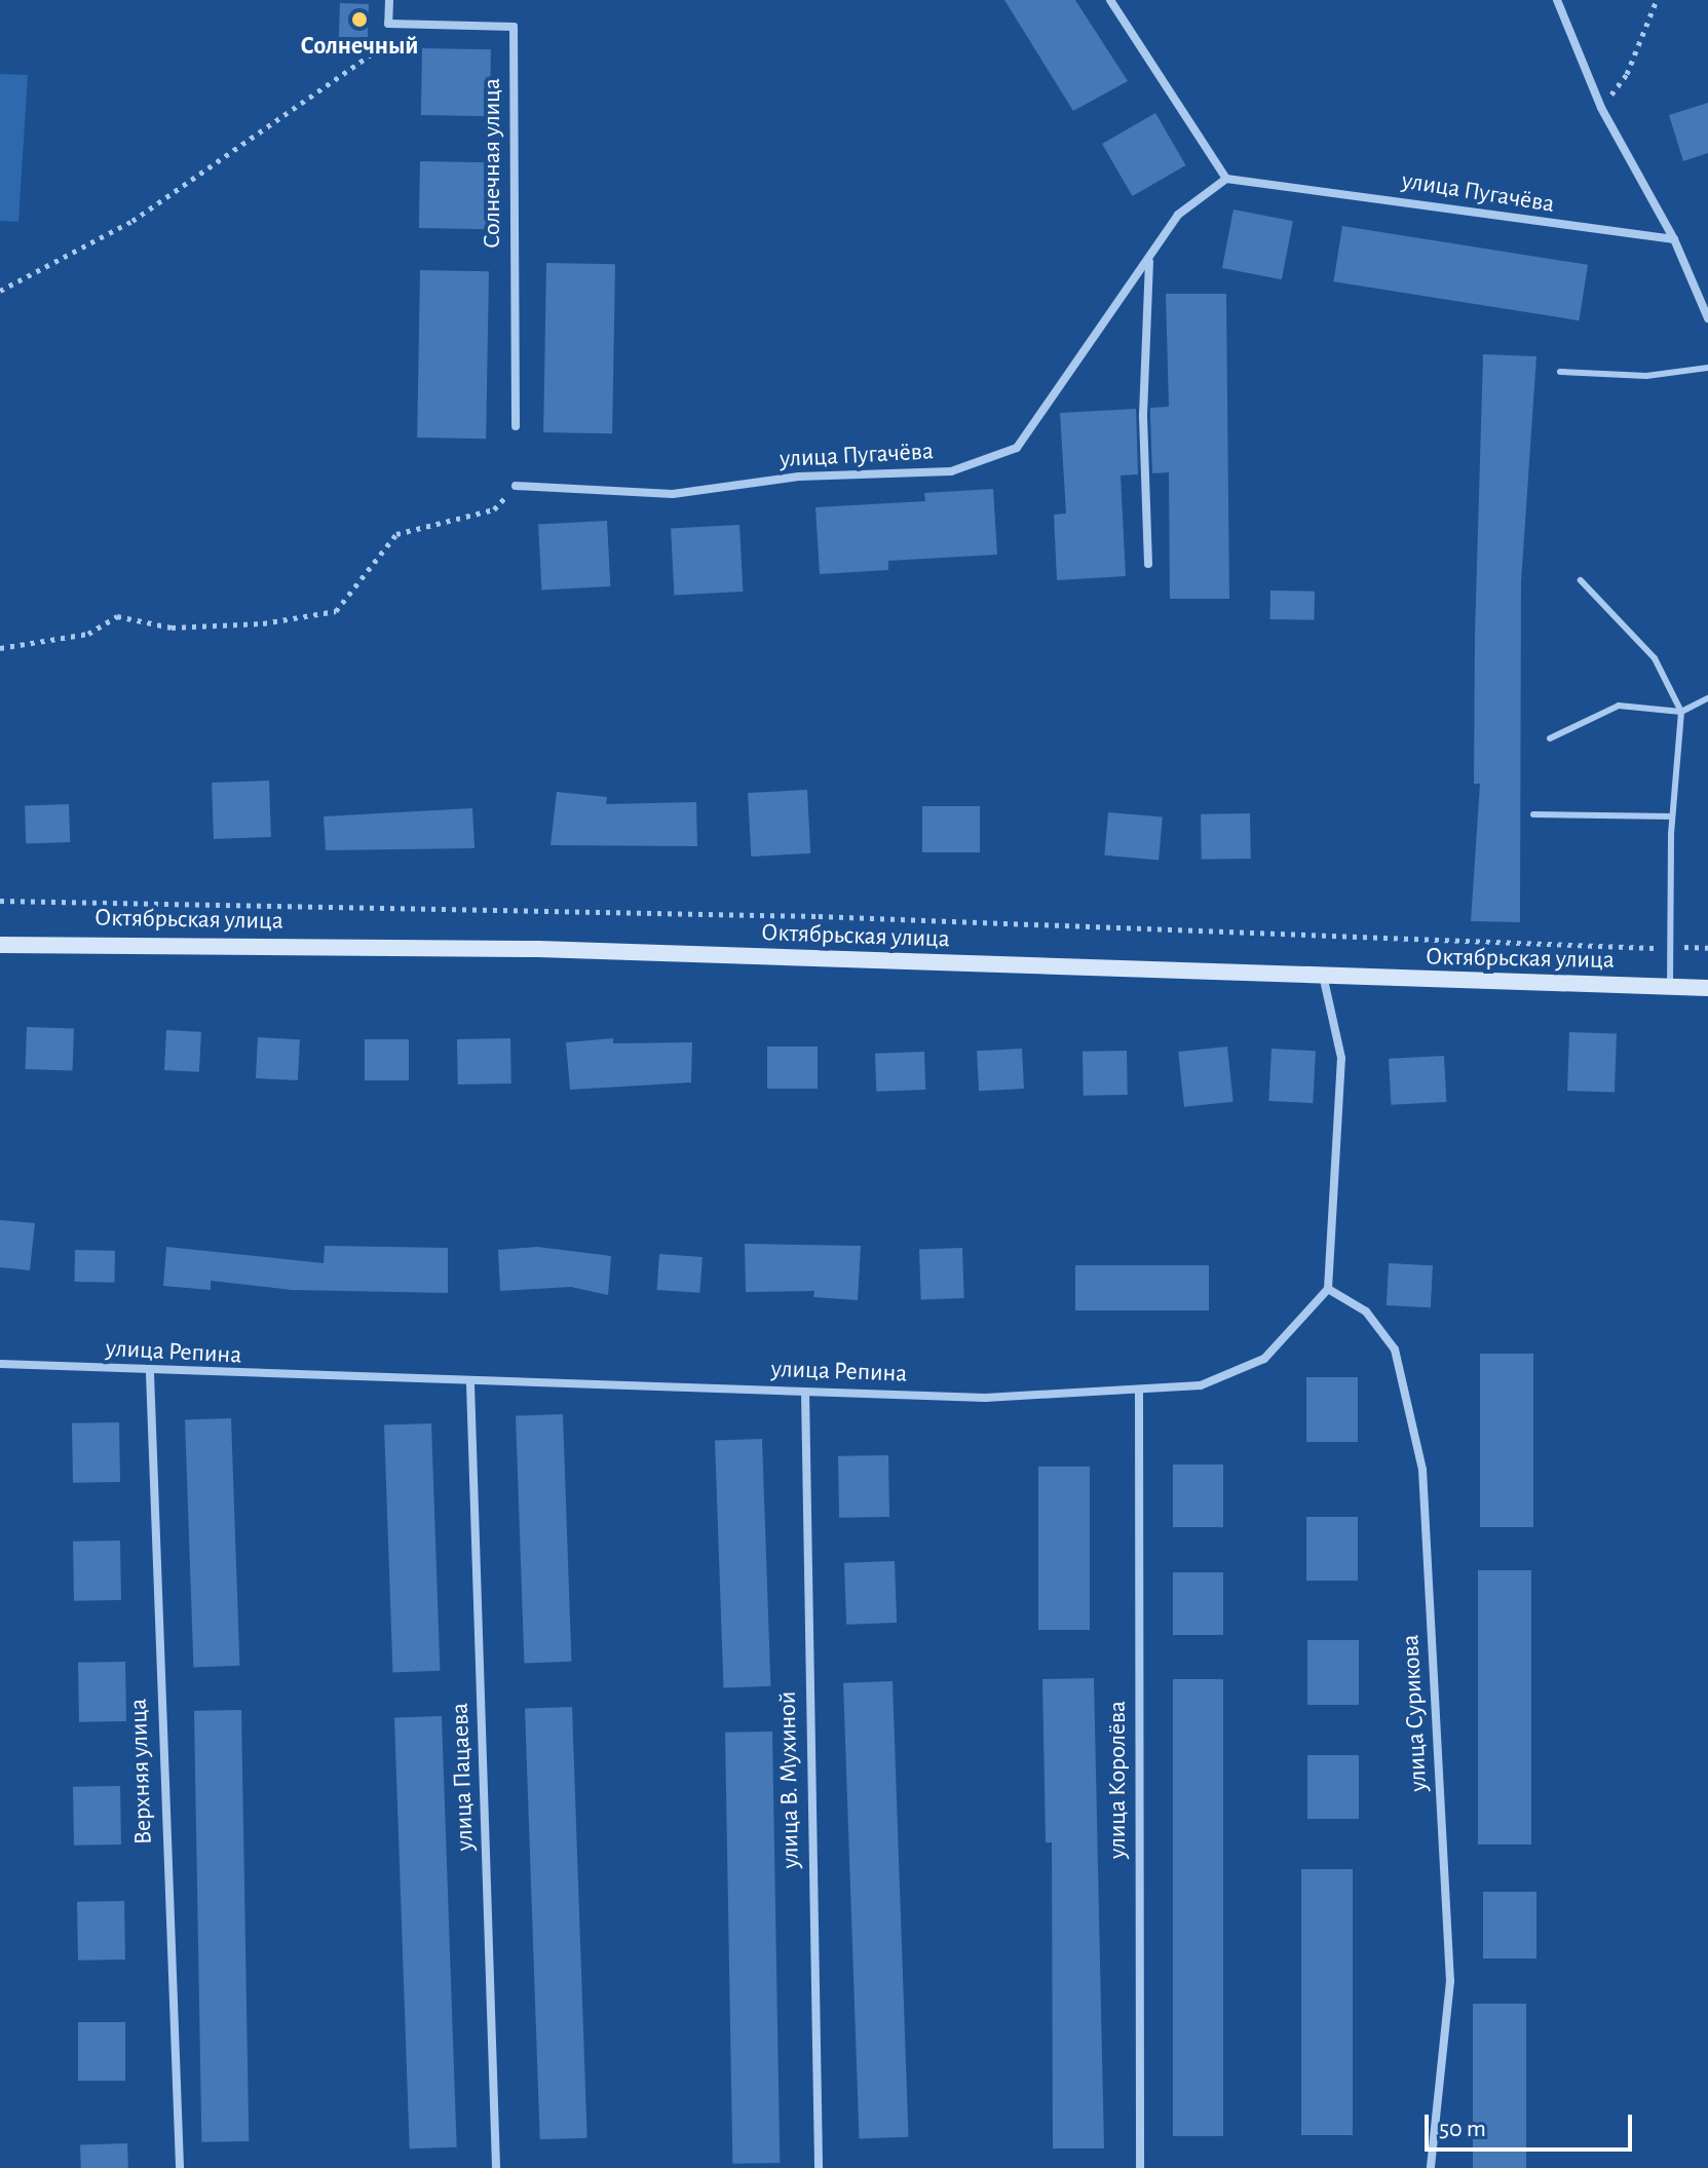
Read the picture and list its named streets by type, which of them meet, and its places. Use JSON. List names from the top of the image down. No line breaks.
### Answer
{"streets":{"main road":["Октябрьская улица"],"street":["Солнечная улица","улица Пугачёва","улица Репина","улица Сурикова","Верхняя улица","улица Пацаева","улица В. Мухиной","улица Королёва"]},"crossings":[["улица Репина","улица Сурикова"],["улица Репина","Верхняя улица"],["улица Репина","улица Пацаева"],["улица Репина","улица В. Мухиной"],["улица Репина","улица Королёва"]],"places":["Солнечный"],"scale_bar":"50 m"}
